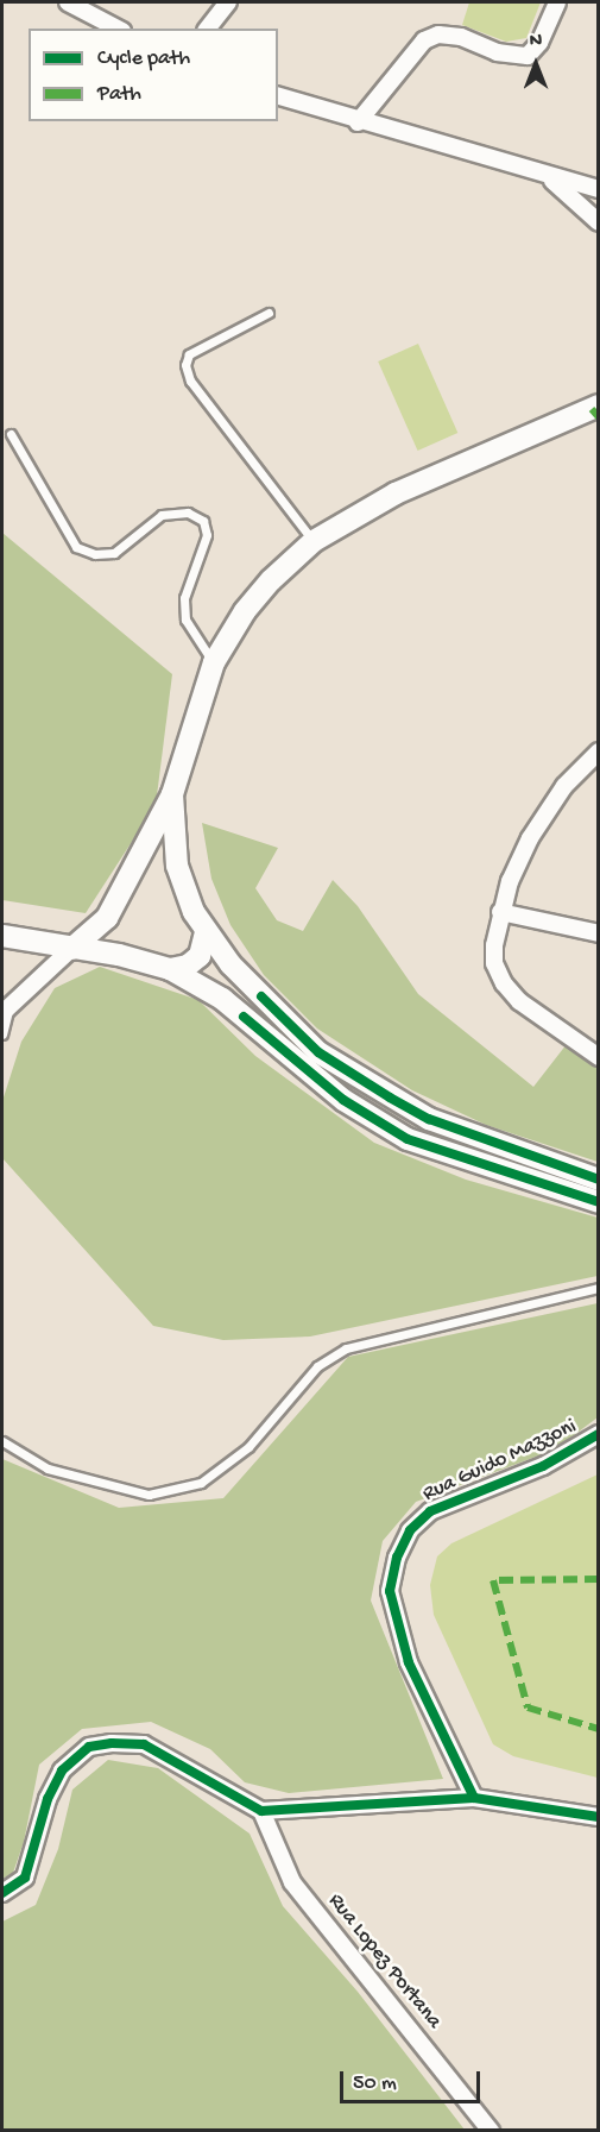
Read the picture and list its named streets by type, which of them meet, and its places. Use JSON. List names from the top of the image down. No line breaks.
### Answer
{"streets":{"street":["Rua Guido Mazzoni","Rua Lopez Portana"]},"legend":["Cycle path","Path"],"scale_bar":"50 m","north":"top"}
